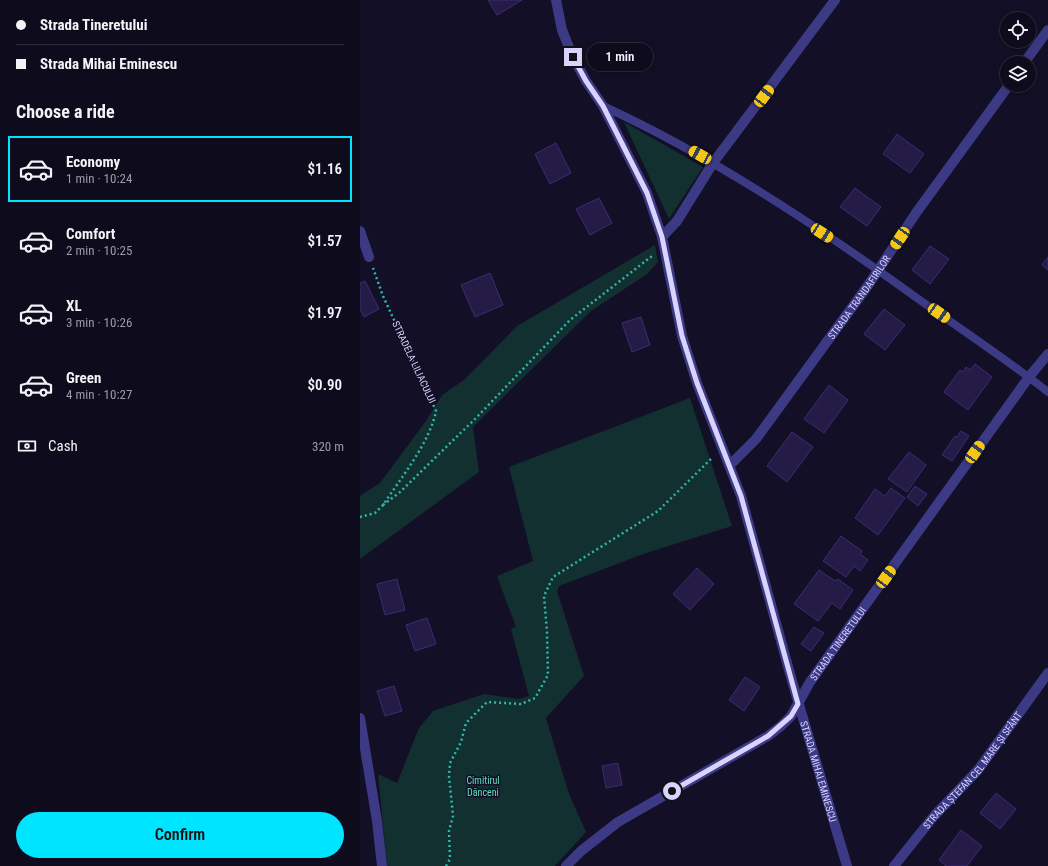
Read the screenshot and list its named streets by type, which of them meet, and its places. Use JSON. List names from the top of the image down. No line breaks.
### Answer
{"streets":{"street":["STRADA TRANDAFIRILOR","STRADA TINERETULUI","STRADA ȘTEFAN CEL MARE ȘI SFÂNT","STRADA MIHAI EMINESCU"],"path":["STRADELA LILIACULUI"]},"crossings":[["STRADA TRANDAFIRILOR","STRADA MIHAI EMINESCU"],["STRADA TINERETULUI","STRADA MIHAI EMINESCU"]],"parks":["Cimitirul Dănceni"],"page":{"banner":["Strada Tineretului","Strada Mihai Eminescu"],"bubble":"1 min","heading":"Choose a ride","list":[{"name":"Economy","note":"1 min · 10:24","value":"$1.16"},{"name":"Comfort","note":"2 min · 10:25","value":"$1.57"},{"name":"XL","note":"3 min · 10:26","value":"$1.97"},{"name":"Green","note":"4 min · 10:27","value":"$0.90"}],"pay":["Cash","320 m"],"buttons":"Confirm"}}
